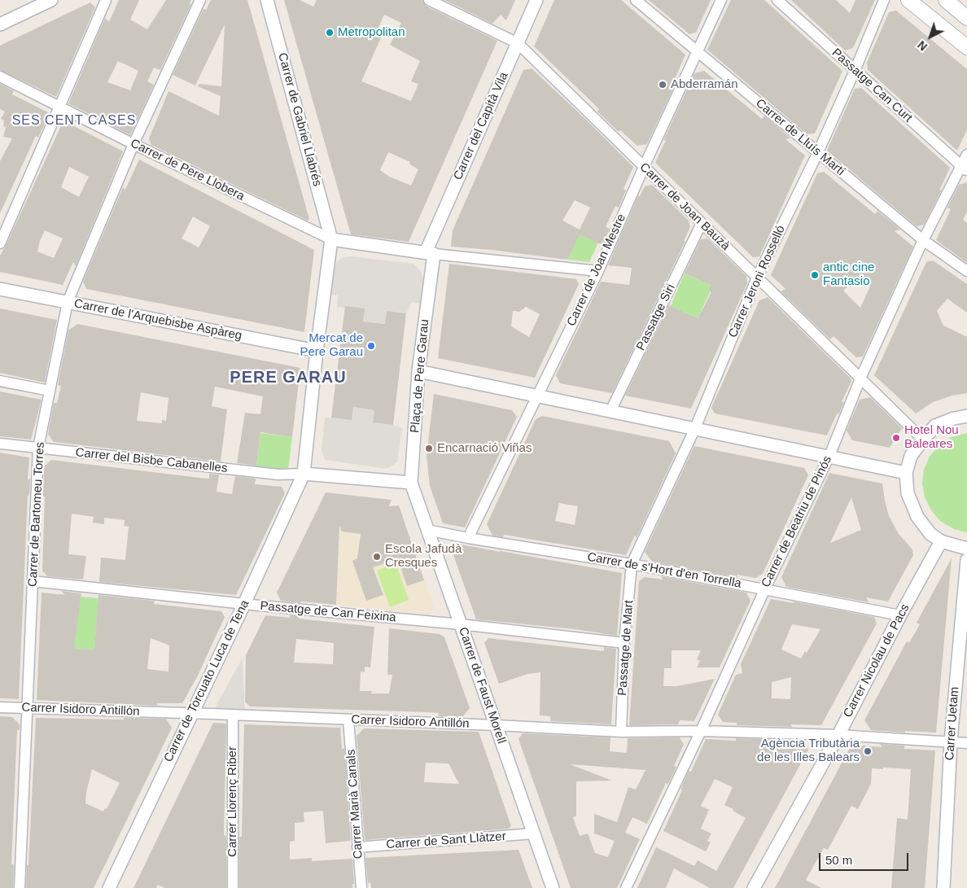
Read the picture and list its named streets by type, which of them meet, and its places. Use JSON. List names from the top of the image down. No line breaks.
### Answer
{"streets":{"street":["Passatge Can Curt","Carrer de Gabriel Llabrés","Carrer del Capità Vila","Carrer de Lluís Martí","Carrer de Pere Llobera","Carrer de Joan Bauzà","Carrer de Joan Mestre","Carrer Jeroni Rosselló","Passatge Siri","Carrer de l'Arquebisbe Aspàreg","Plaça de Pere Garau","Carrer del Bisbe Cabanelles","Carrer de Bartomeu Torres","Carrer de Beatriu de Pinós","Carrer de s'Hort d'en Torrella","Passatge de Can Feixina","Passatge de Mart","Carrer Nicolau de Pacs","Carrer de Torcuato Luca de Tena","Carrer de Faust Morell","Carrer Isidoro Antillón","Carrer Uetam","Carrer Llorenç Riber","Carrer Marià Canals","Carrer de Sant Llàtzer"]},"crossings":[["Passatge Can Curt","Carrer Jeroni Rosselló"],["Passatge Can Curt","Carrer de Beatriu de Pinós"],["Carrer de Gabriel Llabrés","Carrer de Pere Llobera"],["Carrer del Capità Vila","Carrer de Joan Bauzà"],["Carrer del Capità Vila","Plaça de Pere Garau"],["Carrer de Lluís Martí","Carrer de Joan Mestre"],["Carrer de Lluís Martí","Carrer Jeroni Rosselló"],["Carrer de Lluís Martí","Carrer de Beatriu de Pinós"],["Carrer de Pere Llobera","Carrer de Bartomeu Torres"],["Carrer de Joan Bauzà","Carrer de Joan Mestre"],["Carrer de Joan Bauzà","Carrer Jeroni Rosselló"],["Carrer de Joan Bauzà","Passatge Siri"],["Carrer de Joan Bauzà","Carrer de Beatriu de Pinós"],["Carrer de Joan Mestre","Carrer de s'Hort d'en Torrella"],["Carrer Jeroni Rosselló","Carrer de s'Hort d'en Torrella"],["Carrer Jeroni Rosselló","Passatge de Mart"],["Carrer de l'Arquebisbe Aspàreg","Carrer de Bartomeu Torres"],["Plaça de Pere Garau","Carrer de Faust Morell"],["Carrer del Bisbe Cabanelles","Carrer de Bartomeu Torres"],["Carrer del Bisbe Cabanelles","Carrer de Torcuato Luca de Tena"],["Carrer de Bartomeu Torres","Passatge de Can Feixina"],["Carrer de Bartomeu Torres","Carrer Isidoro Antillón"],["Carrer de Beatriu de Pinós","Carrer de s'Hort d'en Torrella"],["Carrer de Beatriu de Pinós","Carrer Isidoro Antillón"],["Carrer de s'Hort d'en Torrella","Passatge de Mart"],["Carrer de s'Hort d'en Torrella","Carrer Nicolau de Pacs"],["Carrer de s'Hort d'en Torrella","Carrer de Faust Morell"],["Passatge de Can Feixina","Passatge de Mart"],["Passatge de Can Feixina","Carrer de Torcuato Luca de Tena"],["Passatge de Can Feixina","Carrer de Faust Morell"],["Passatge de Mart","Carrer Isidoro Antillón"],["Carrer Nicolau de Pacs","Carrer Isidoro Antillón"],["Carrer de Torcuato Luca de Tena","Carrer Isidoro Antillón"],["Carrer de Faust Morell","Carrer Isidoro Antillón"],["Carrer de Faust Morell","Carrer de Sant Llàtzer"],["Carrer Isidoro Antillón","Carrer Uetam"],["Carrer Isidoro Antillón","Carrer Llorenç Riber"],["Carrer Isidoro Antillón","Carrer Marià Canals"],["Carrer Marià Canals","Carrer de Sant Llàtzer"]],"districts":["SES CENT CASES","PERE GARAU"],"places":["Metropolitan","Abderramán","antic cine Fantasio","Mercat de Pere Garau","Hotel Nou Baleares","Encarnació Viñas","Escola Jafudà Cresques","Agència Tributària de les Illes Balears"],"scale_bar":"50 m","north":"bottom left"}
